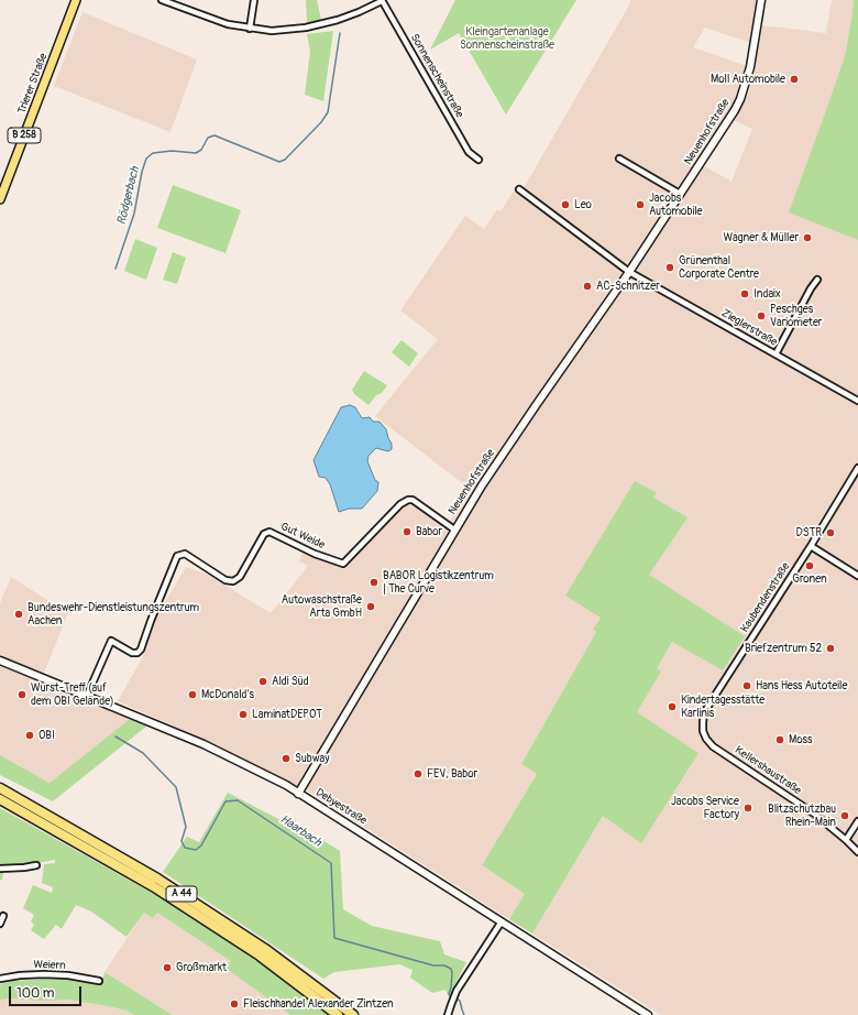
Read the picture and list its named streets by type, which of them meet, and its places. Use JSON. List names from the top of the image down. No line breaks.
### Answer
{"streets":{"highway":["A 44"],"main road":["Trierer Straße","B 258"],"street":["Sonnenscheinstraße","Neuenhofstraße","Zieglerstraße","Gut Weide","Kaubendenstraße","Kellershaustraße","Debyestraße","Weiern"]},"crossings":[["Neuenhofstraße","Zieglerstraße"],["Neuenhofstraße","Gut Weide"],["Neuenhofstraße","Debyestraße"],["Gut Weide","Debyestraße"],["Kaubendenstraße","Kellershaustraße"]],"water":["Rödgerbach","Haarbach"],"parks":["Kleingartenanlage Sonnenscheinstraße"],"places":["Moll Automobile","Leo","Jacobs Automobile","Wagner & Müller","Grünenthal Corporate Centre","AC-Schnitzer","Indaix","Peschges Variometer","Babor","DSTR","Gronen","BABOR Logistikzentrum | The Curve","Autowaschstraße Arta GmbH","Bundeswehr-Dienstleistungszentrum Aachen","Briefzentrum 52","Aldi Süd","Hans Hess Autoteile","Wurst-Treff (auf dem OBI Gelände)","McDonald's","Kindertagesstätte Karlinis","LaminatDEPOT","OBI","Moss","Subway","FEV, Babor","Jacobs Service Factory","Blitzschutzbau Rhein-Main","Großmarkt","Fleischhandel Alexander Zintzen"],"scale_bar":"100 m"}
